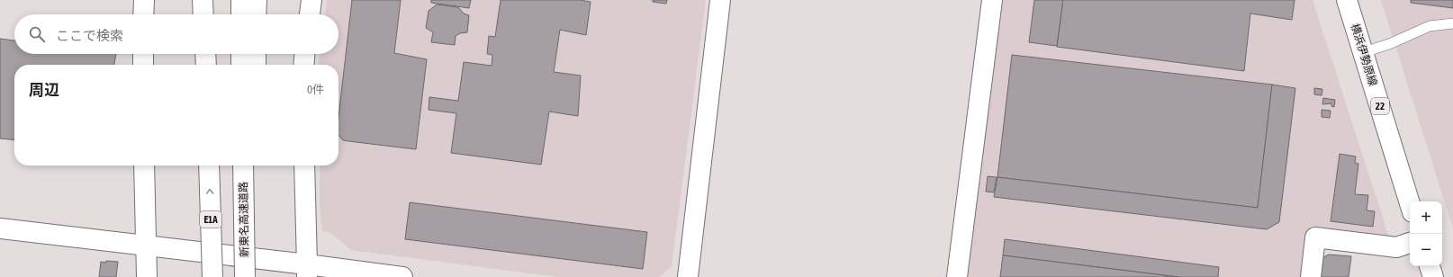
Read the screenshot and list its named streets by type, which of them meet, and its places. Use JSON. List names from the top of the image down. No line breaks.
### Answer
{"streets":{"main road":["横浜伊勢原線","22","E1A","新東名高速道路"]},"page":{"search":"ここで検索","heading":["周辺","0件"],"map_buttons":["+","−"]}}
